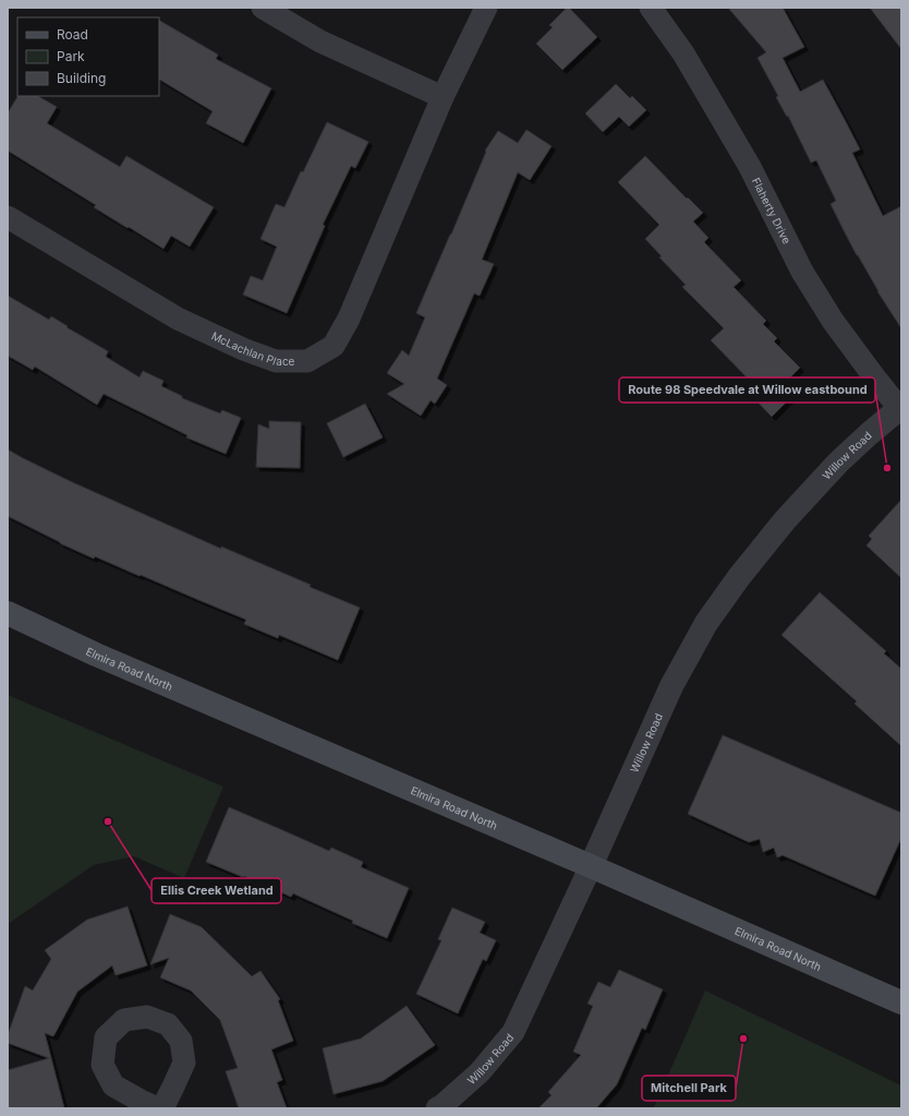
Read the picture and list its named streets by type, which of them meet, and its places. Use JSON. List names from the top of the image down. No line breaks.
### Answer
{"streets":{"main road":["Elmira Road North"],"street":["Flaherty Drive","McLachlan Place","Willow Road"]},"crossings":[["Flaherty Drive","Willow Road"],["Willow Road","Elmira Road North"]],"places":["Route 98 Speedvale at Willow eastbound","Ellis Creek Wetland","Mitchell Park"],"legend":["Road","Park","Building"]}
